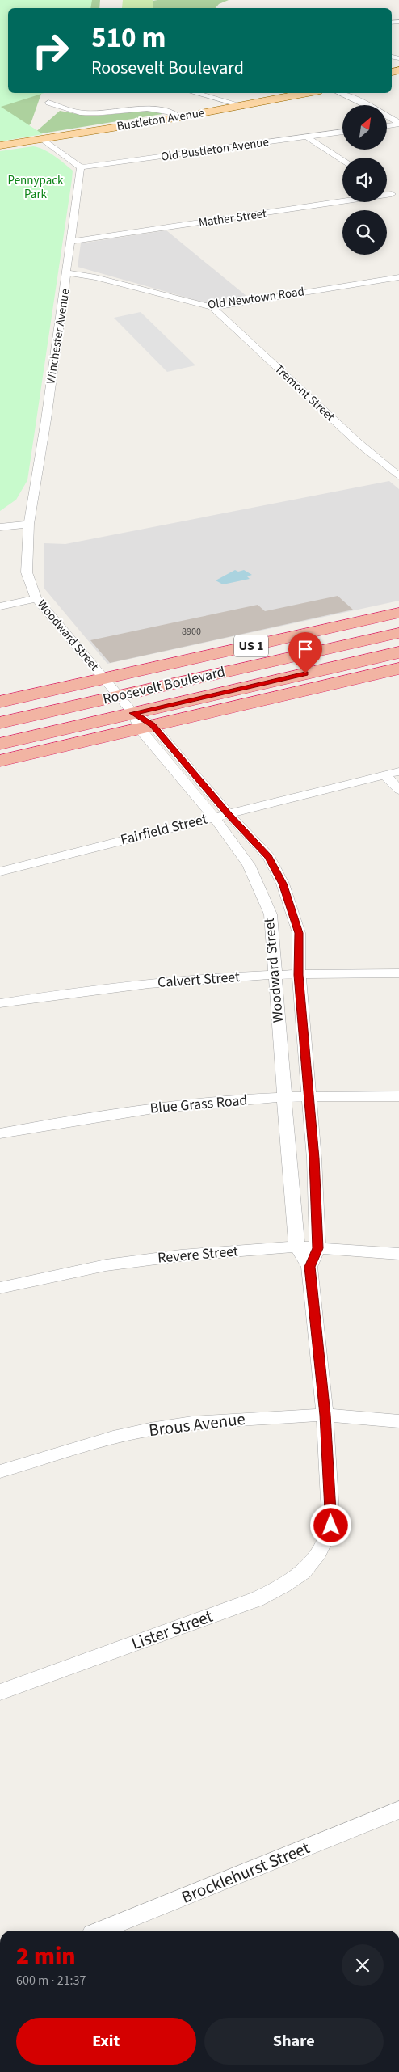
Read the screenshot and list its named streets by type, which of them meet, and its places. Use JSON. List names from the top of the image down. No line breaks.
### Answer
{"streets":{"highway":["US 1","Roosevelt Boulevard"],"main road":["Bustleton Avenue"],"street":["Old Bustleton Avenue","Mather Street","Old Newtown Road","Winchester Avenue","Tremont Street","Woodward Street","Fairfield Street","Calvert Street","Blue Grass Road","Revere Street","Brous Avenue","Lister Street","Brocklehurst Street"]},"crossings":[["Old Bustleton Avenue","Winchester Avenue"],["Mather Street","Winchester Avenue"],["Old Newtown Road","Winchester Avenue"],["Old Newtown Road","Tremont Street"],["Winchester Avenue","Woodward Street"],["Woodward Street","Roosevelt Boulevard"],["Woodward Street","Fairfield Street"],["Woodward Street","Calvert Street"],["Woodward Street","Blue Grass Road"],["Woodward Street","Revere Street"],["Woodward Street","Brous Avenue"],["Woodward Street","Lister Street"]],"parks":["Pennypack Park"],"house_numbers":["8900"],"north":"top right","page":{"turn":["510 m","Roosevelt Boulevard"],"heading":["2 min","600 m · 21:37"],"buttons":["Exit","Share"]}}
